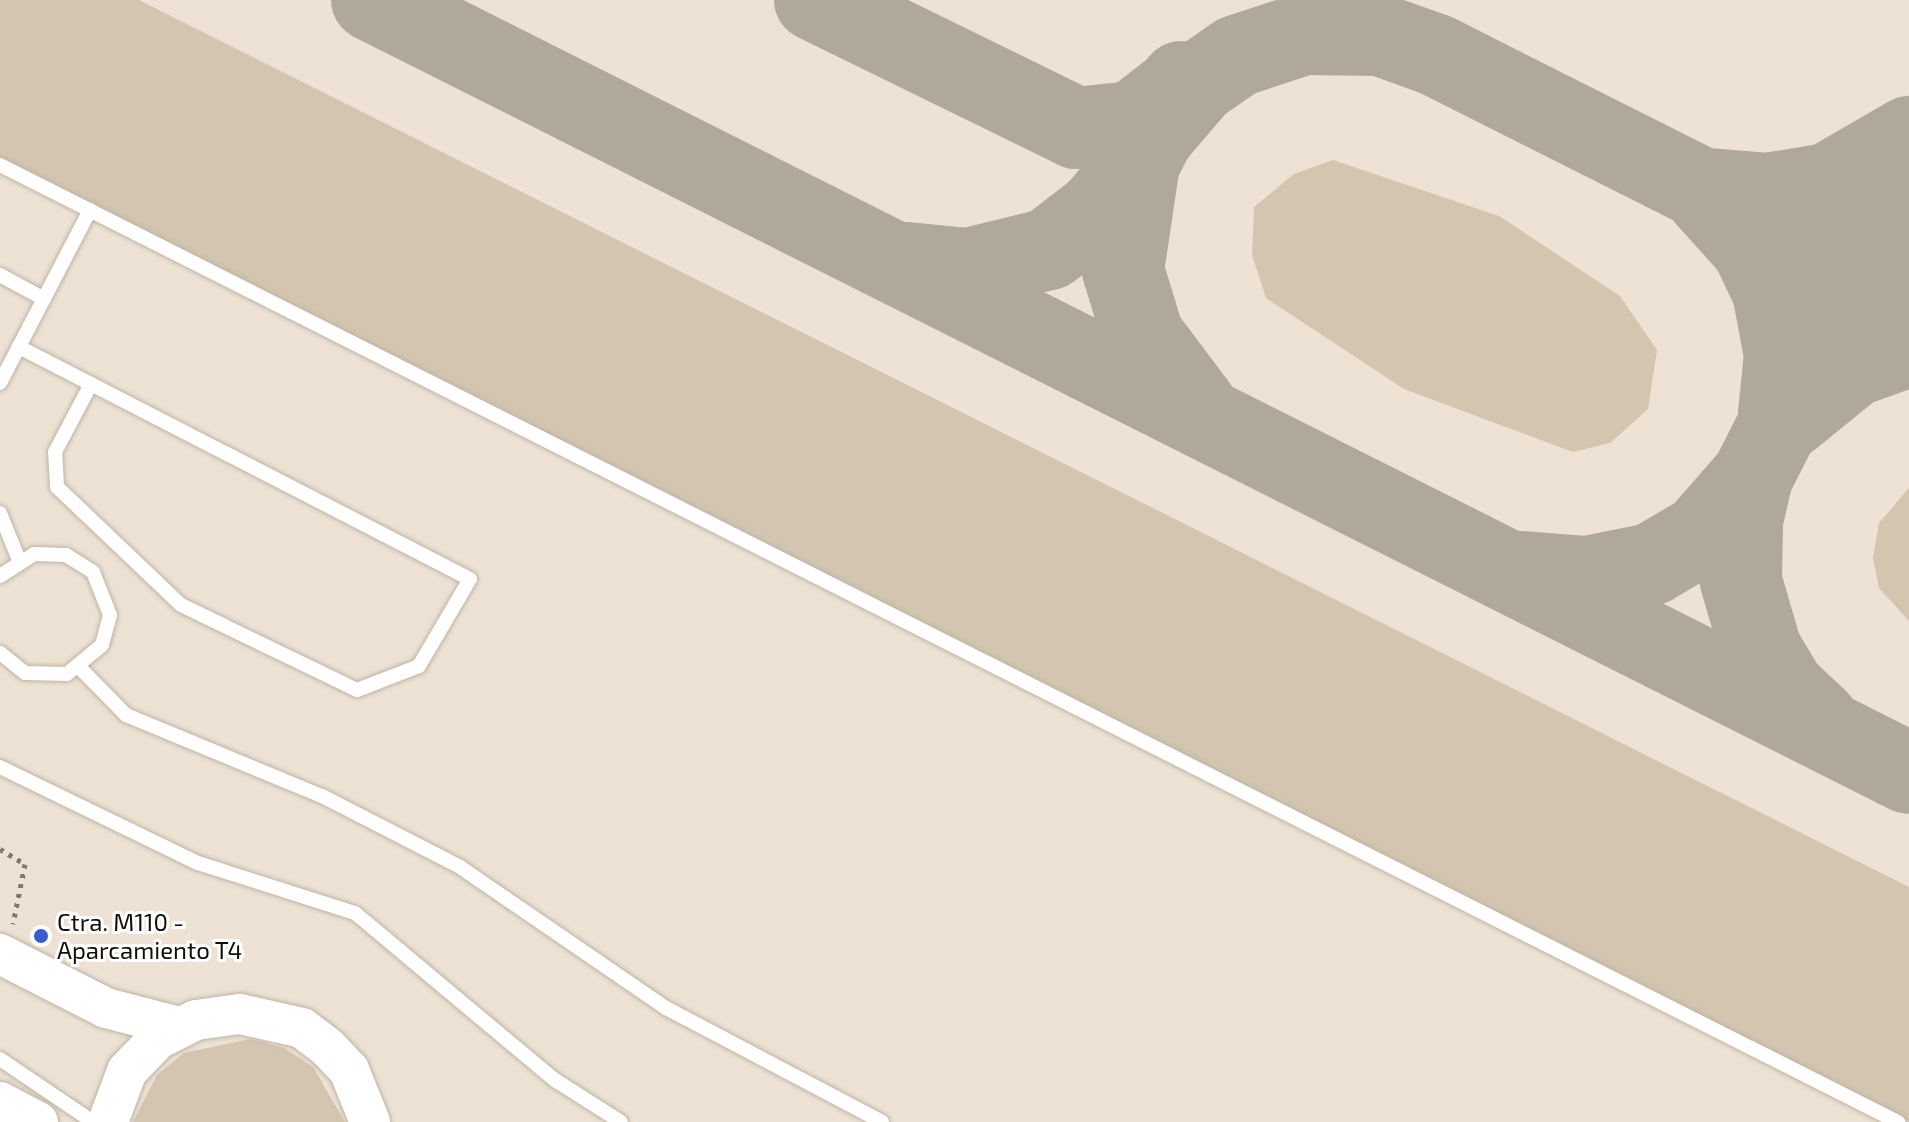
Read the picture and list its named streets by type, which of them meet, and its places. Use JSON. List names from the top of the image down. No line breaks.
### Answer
{"places":["Ctra. M110 - Aparcamiento T4"]}
